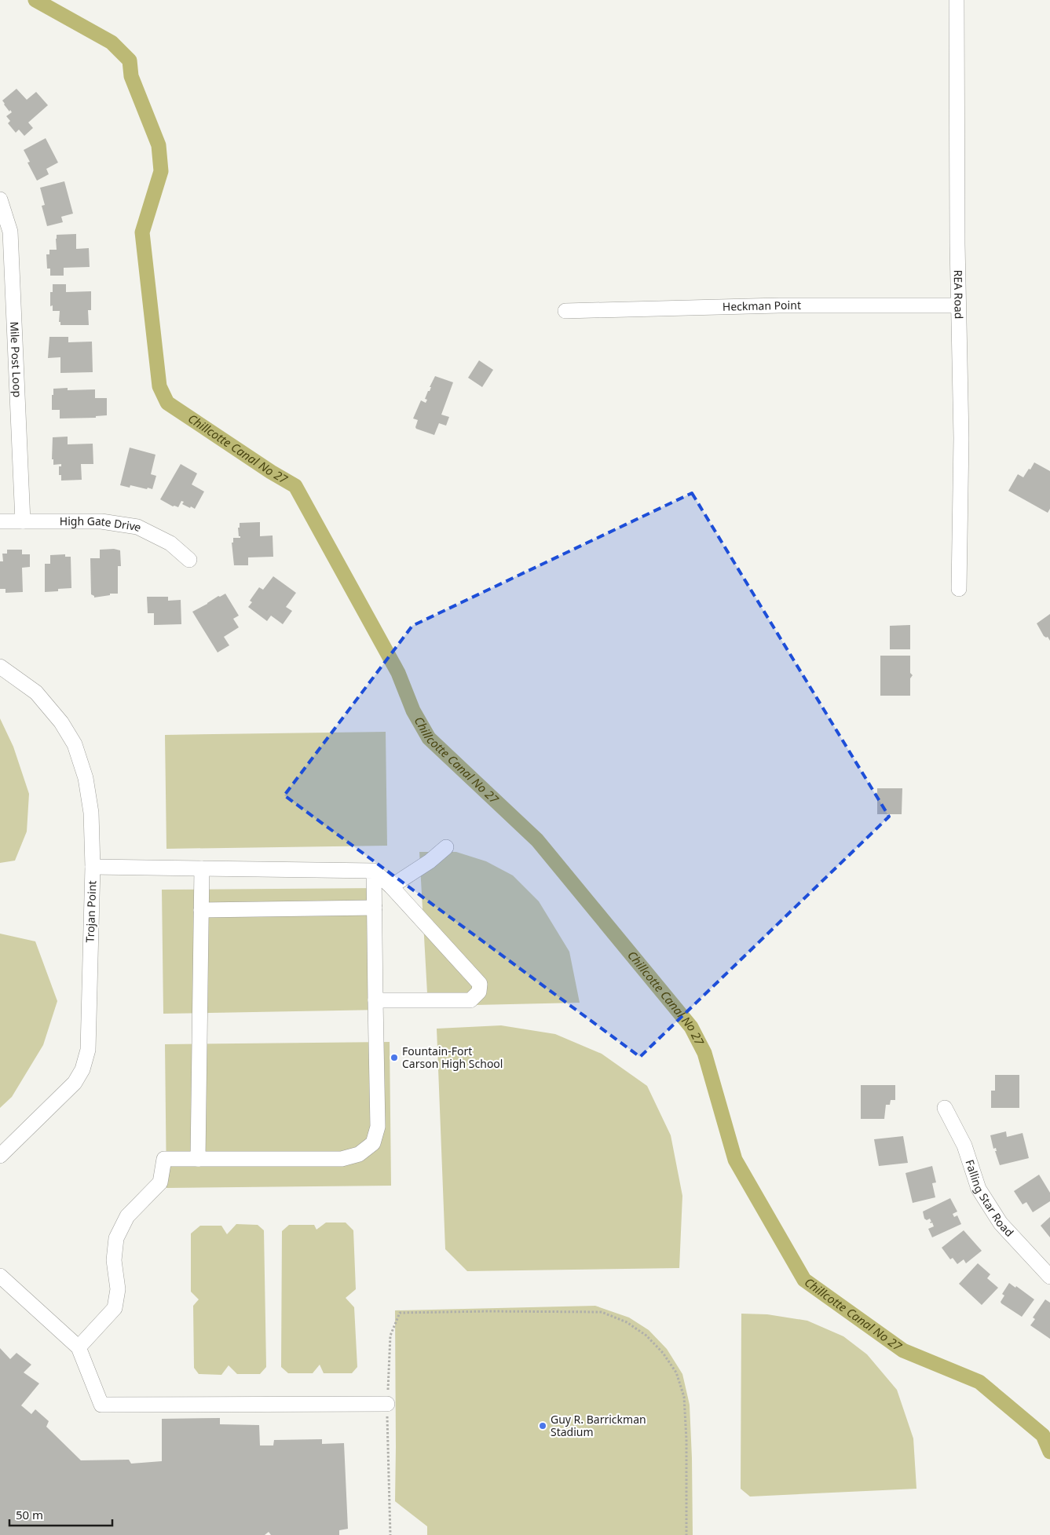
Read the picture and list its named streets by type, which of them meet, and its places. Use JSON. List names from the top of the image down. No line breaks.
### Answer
{"streets":{"street":["REA Road","Heckman Point","Mile Post Loop","High Gate Drive","Trojan Point","Falling Star Road"]},"crossings":[["REA Road","Heckman Point"],["Mile Post Loop","High Gate Drive"]],"water":["Chillcotte Canal No 27"],"places":["Fountain-Fort Carson High School","Guy R. Barrickman Stadium"],"scale_bar":"50 m"}
